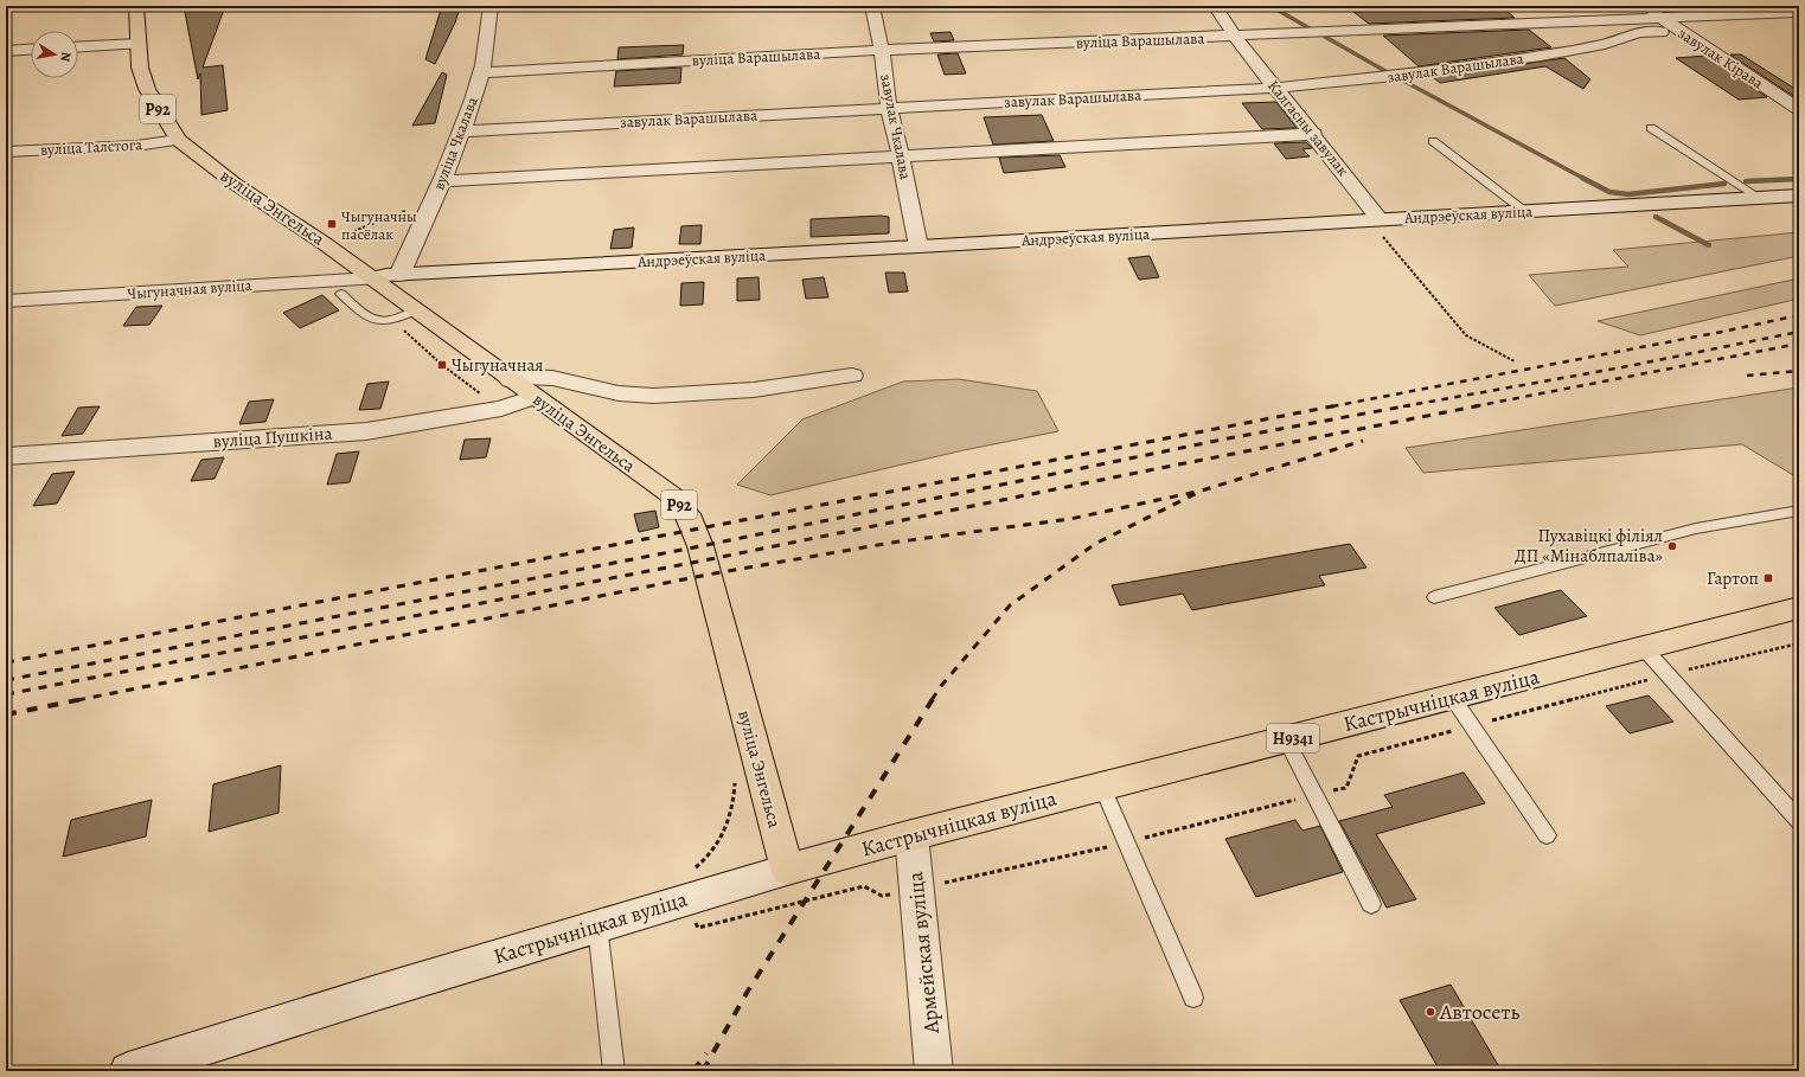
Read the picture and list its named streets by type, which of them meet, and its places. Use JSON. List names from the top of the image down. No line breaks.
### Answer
{"streets":{"main road":["Р92","вуліца Энгельса","Кастрычніцкая вуліца","Н9341"],"street":["вуліца Варашылава","завулак Кірава","завулак Варашылава","завулак Чкалава","Калгасны завулак","вуліца Чкалава","вуліца Талстога","Андрэеўская вуліца","Чыгуначная вуліца","вуліца Пушкіна","Армейская вуліца"]},"crossings":[["вуліца Варашылава","завулак Кірава"],["вуліца Варашылава","завулак Чкалава"],["вуліца Варашылава","Калгасны завулак"],["вуліца Варашылава","вуліца Чкалава"],["завулак Кірава","завулак Варашылава"],["завулак Варашылава","завулак Чкалава"],["завулак Варашылава","Калгасны завулак"],["завулак Варашылава","вуліца Чкалава"],["завулак Чкалава","Андрэеўская вуліца"],["Калгасны завулак","Андрэеўская вуліца"],["вуліца Чкалава","Андрэеўская вуліца"],["вуліца Талстога","вуліца Энгельса"],["вуліца Энгельса","Андрэеўская вуліца"],["вуліца Энгельса","Чыгуначная вуліца"],["вуліца Энгельса","вуліца Пушкіна"],["вуліца Энгельса","Кастрычніцкая вуліца"],["Андрэеўская вуліца","Чыгуначная вуліца"],["Кастрычніцкая вуліца","Армейская вуліца"]],"places":{"transit":["Чыгуначны пасёлак","Чыгуначная","Гартоп"],"other":["Пухавіцкі філіял ДП «Мінаблпаліва»","Автосеть"]},"north":"right"}
